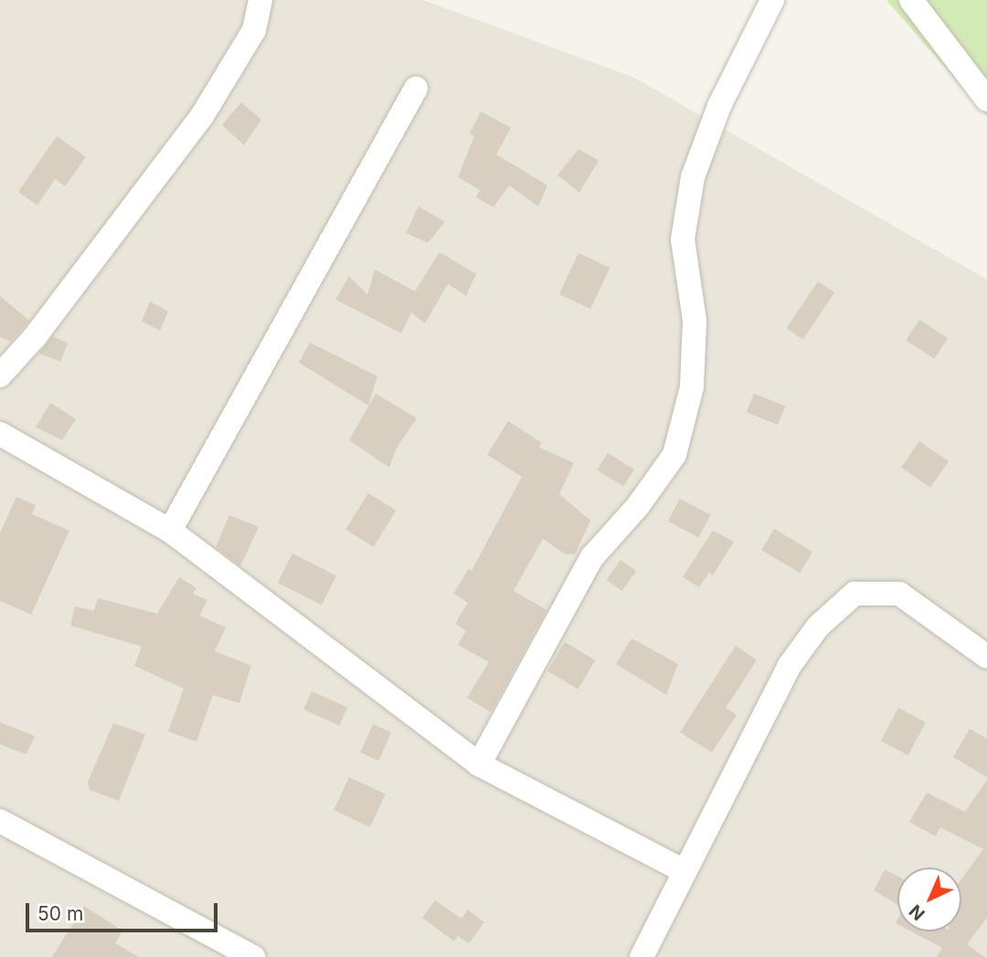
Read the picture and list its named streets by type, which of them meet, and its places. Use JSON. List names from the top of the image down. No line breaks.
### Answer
{"scale_bar":"50 m","north":"bottom left"}
